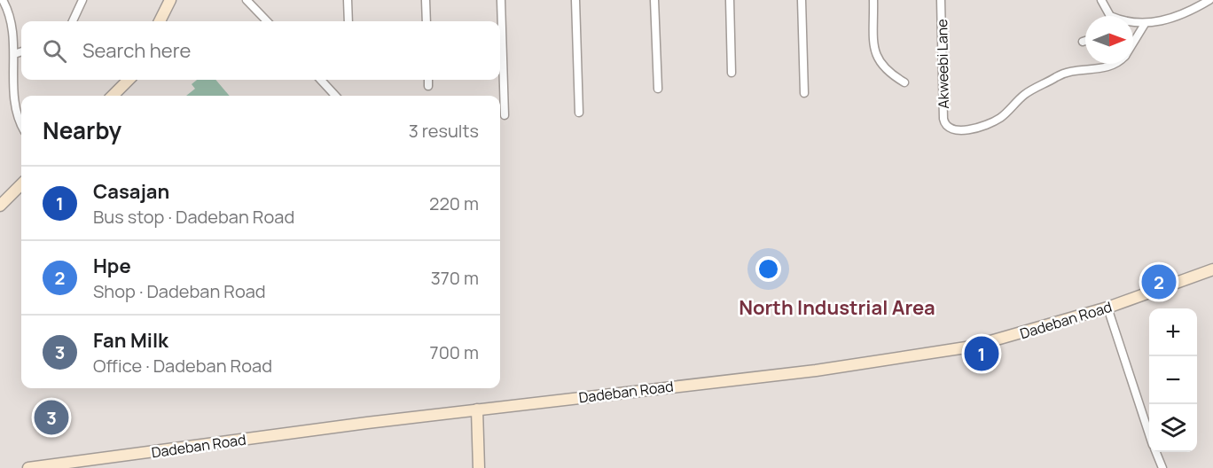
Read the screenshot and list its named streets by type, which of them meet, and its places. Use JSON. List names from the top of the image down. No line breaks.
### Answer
{"streets":{"street":["Akweebi Lane","Dadeban Road"]},"districts":["North Industrial Area"],"north":"right","page":{"search":"Search here","heading":["Nearby","3 results"],"list":[{"mark":"1","name":"Casajan","note":"Bus stop · Dadeban Road","value":"220 m"},{"mark":"2","name":"Hpe","note":"Shop · Dadeban Road","value":"370 m"},{"mark":"3","name":"Fan Milk","note":"Office · Dadeban Road","value":"700 m"}],"pins":["2","1","3"],"map_buttons":["+","−"]}}
